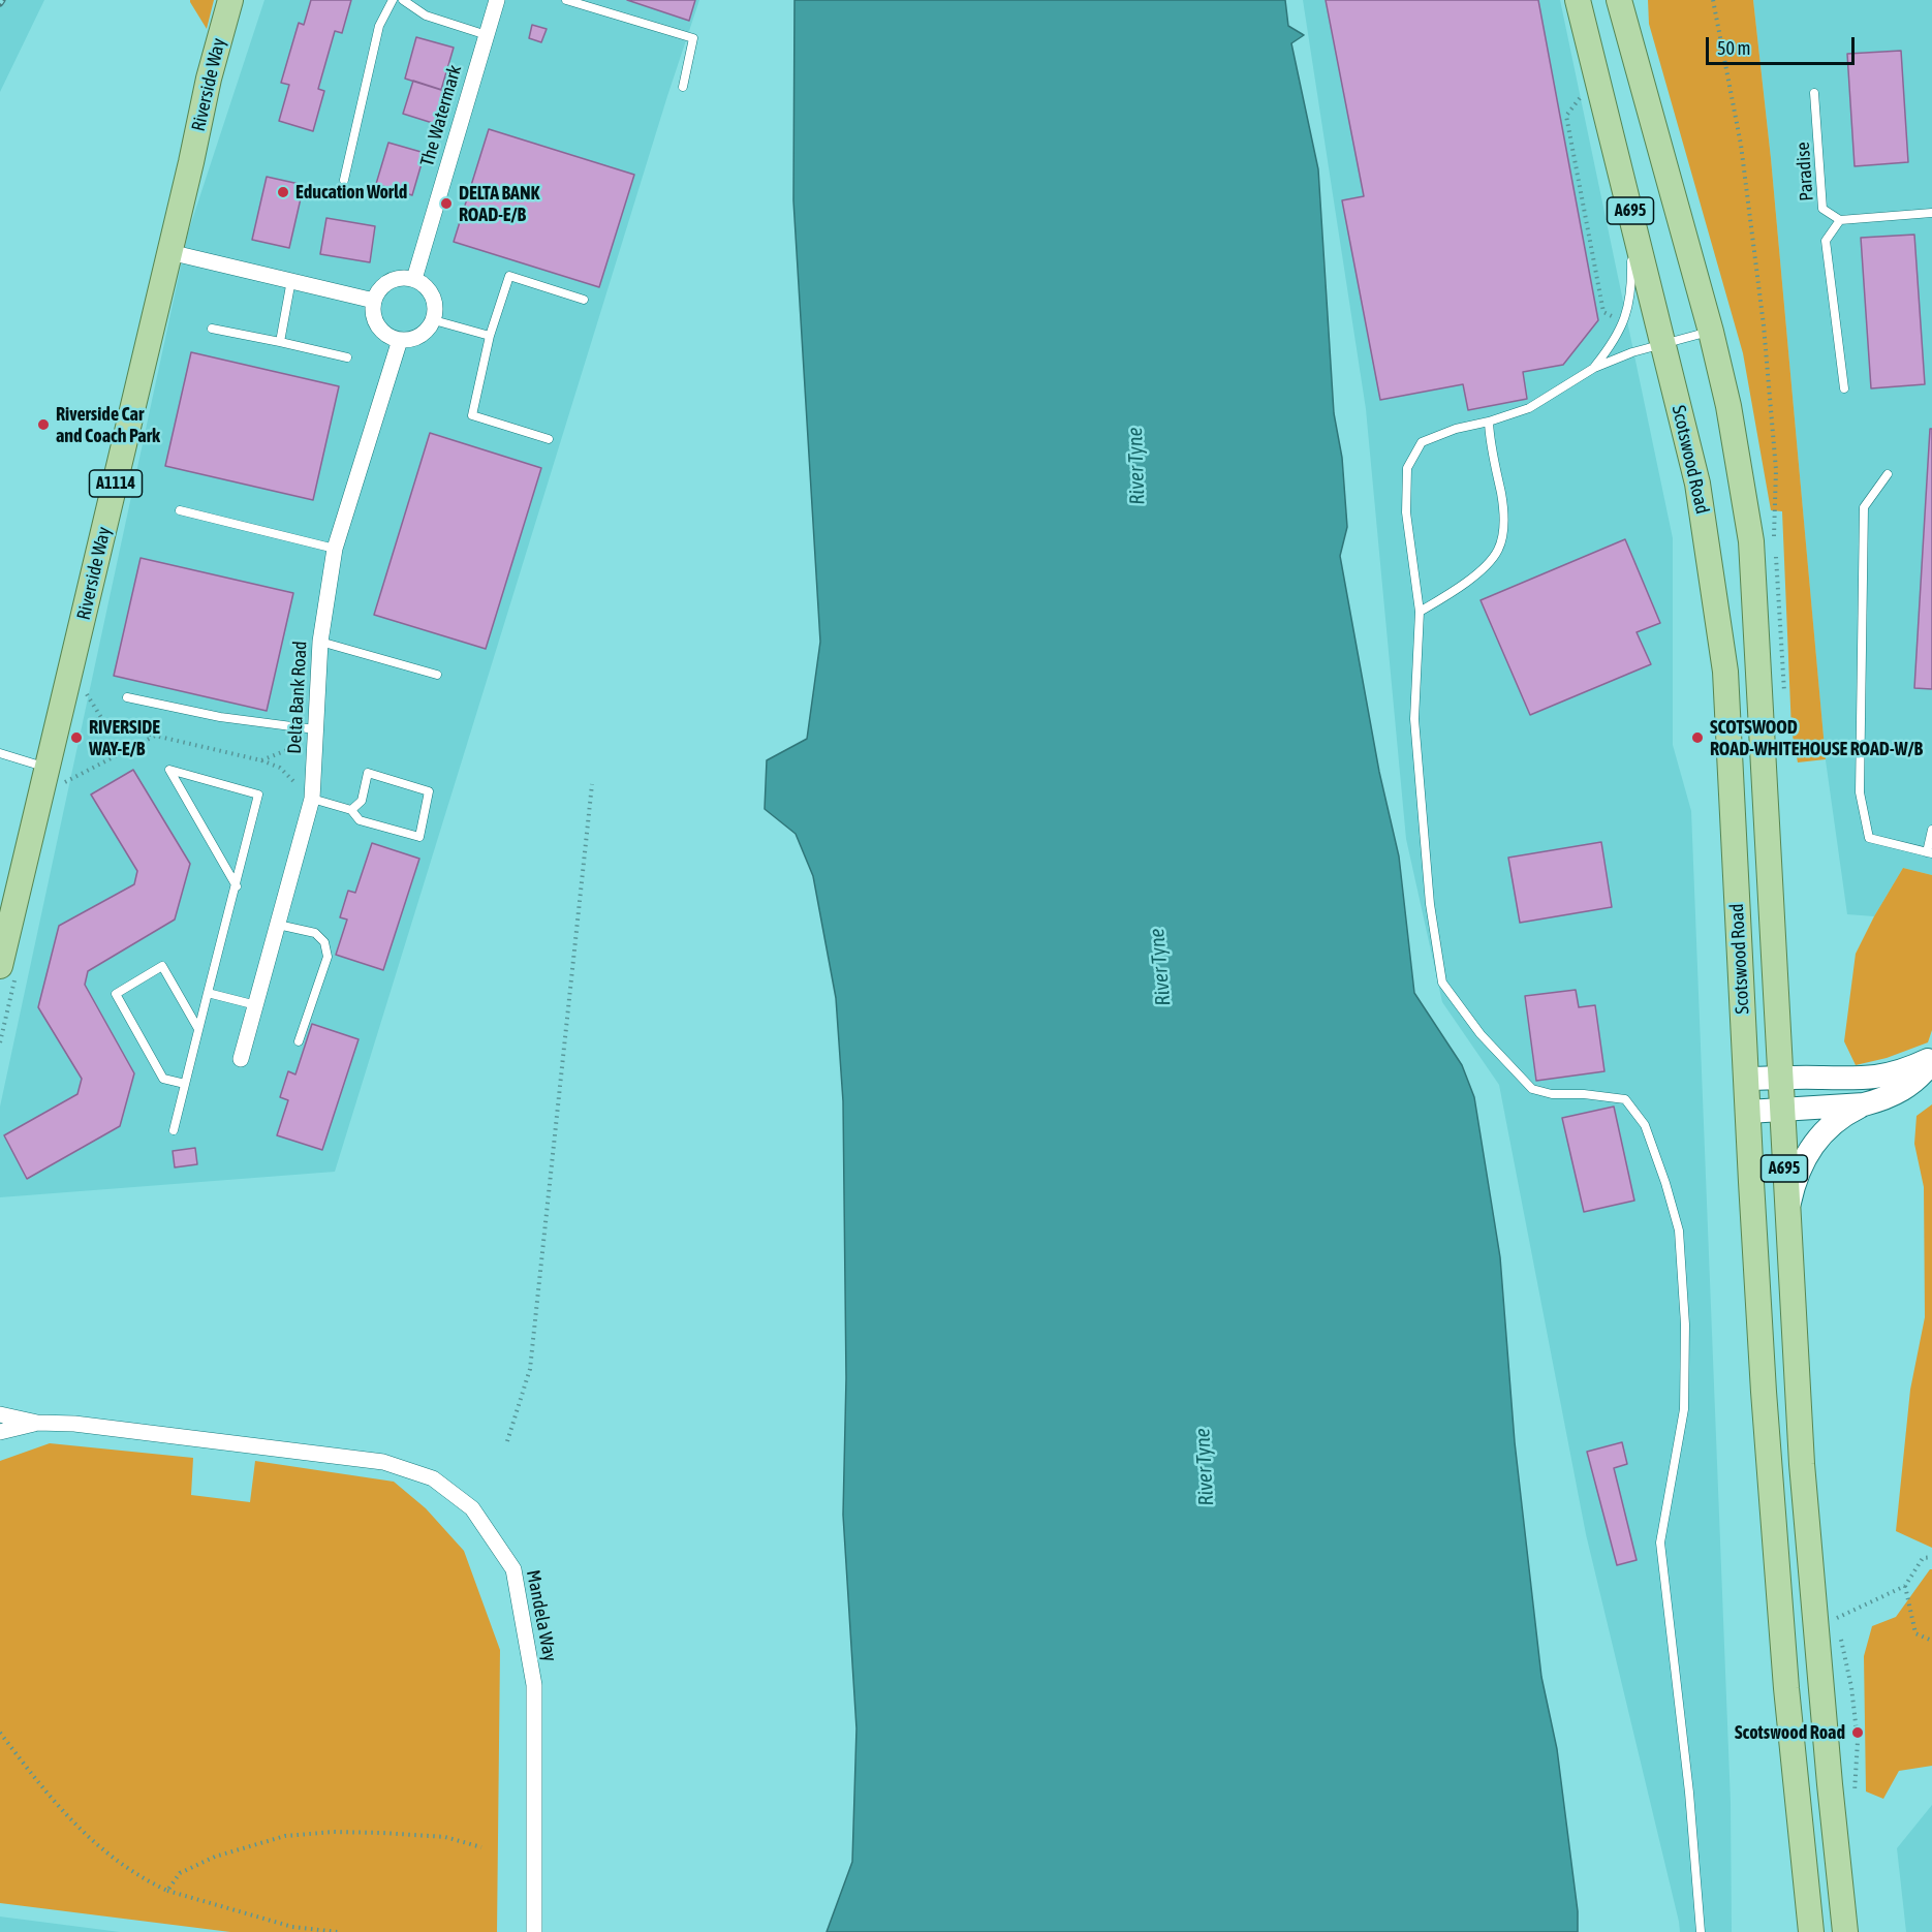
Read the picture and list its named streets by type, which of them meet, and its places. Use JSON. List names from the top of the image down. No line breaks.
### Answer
{"streets":{"main road":["Riverside Way","A695","Scotswood Road","A1114"],"street":["The Watermark","Delta Bank Road","Mandela Way"],"lane":["Paradise"]},"crossings":[["The Watermark","Delta Bank Road"]],"water":["River Tyne"],"places":["Education World","DELTA BANK ROAD-E/B","Riverside Car and Coach Park","RIVERSIDE WAY-E/B","SCOTSWOOD ROAD-WHITEHOUSE ROAD-W/B","Scotswood Road"],"scale_bar":"50 m"}
